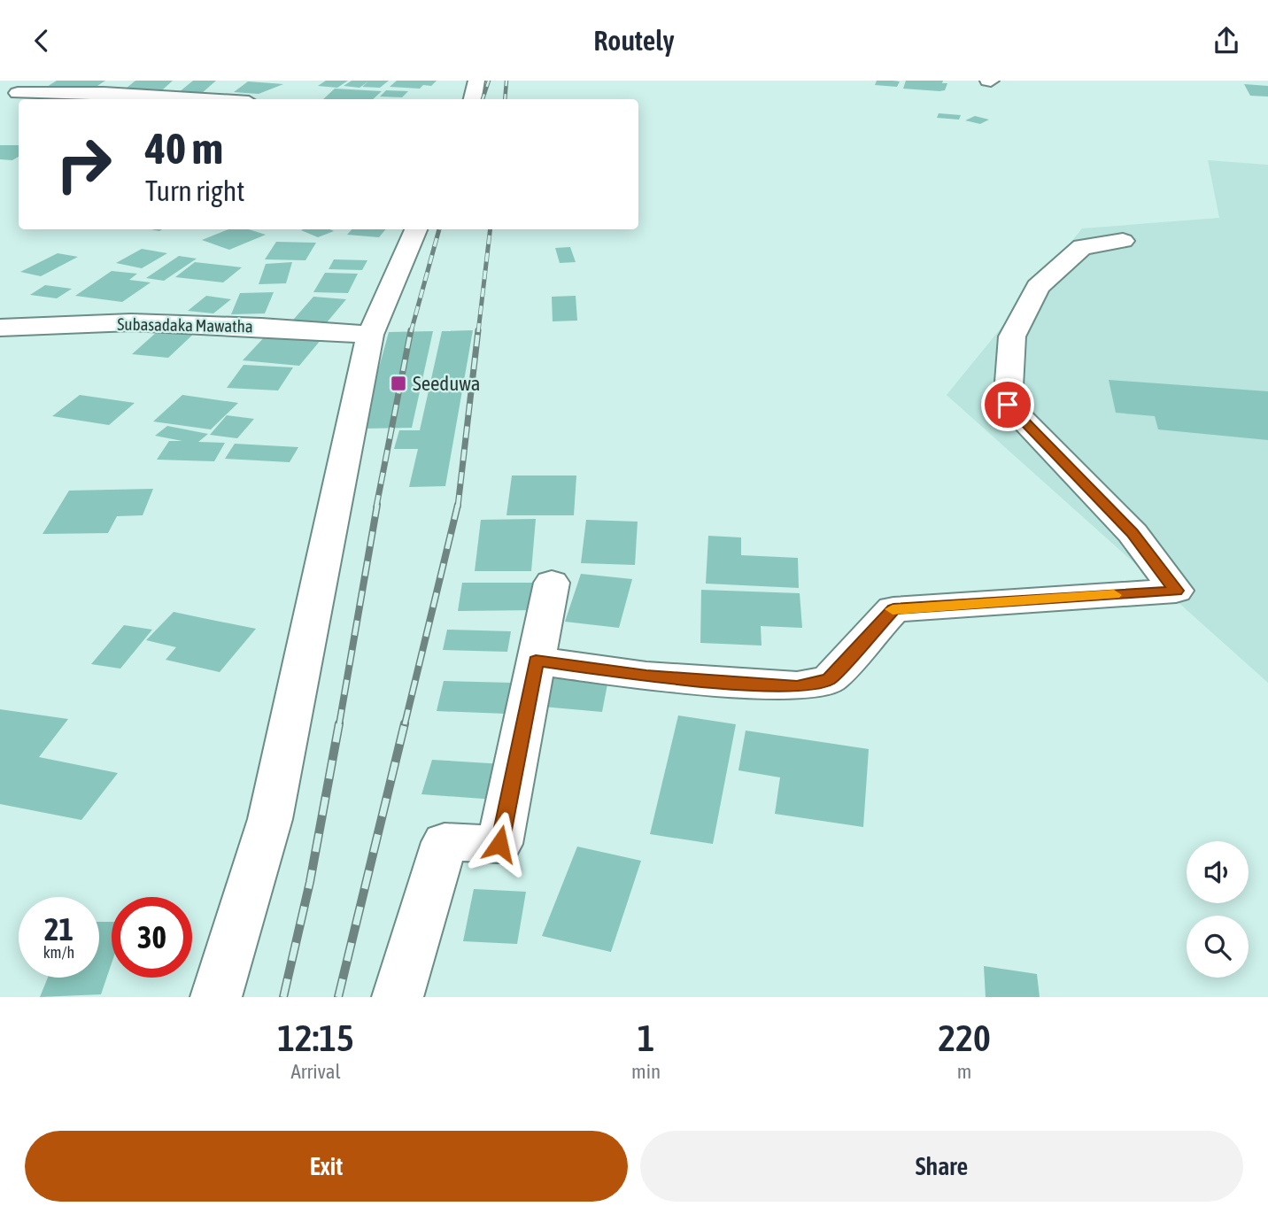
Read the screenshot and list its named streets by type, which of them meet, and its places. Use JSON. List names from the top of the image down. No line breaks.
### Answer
{"streets":{"street":["Subasadaka Mawatha"]},"places":{"transit":["Seeduwa"]},"page":{"header":"Routely","turn":["40 m","Turn right"],"speed":"21 km/h","limit":"30","eta":["12:15","Arrival","1","min","220","m"],"buttons":["Exit","Share"]}}
